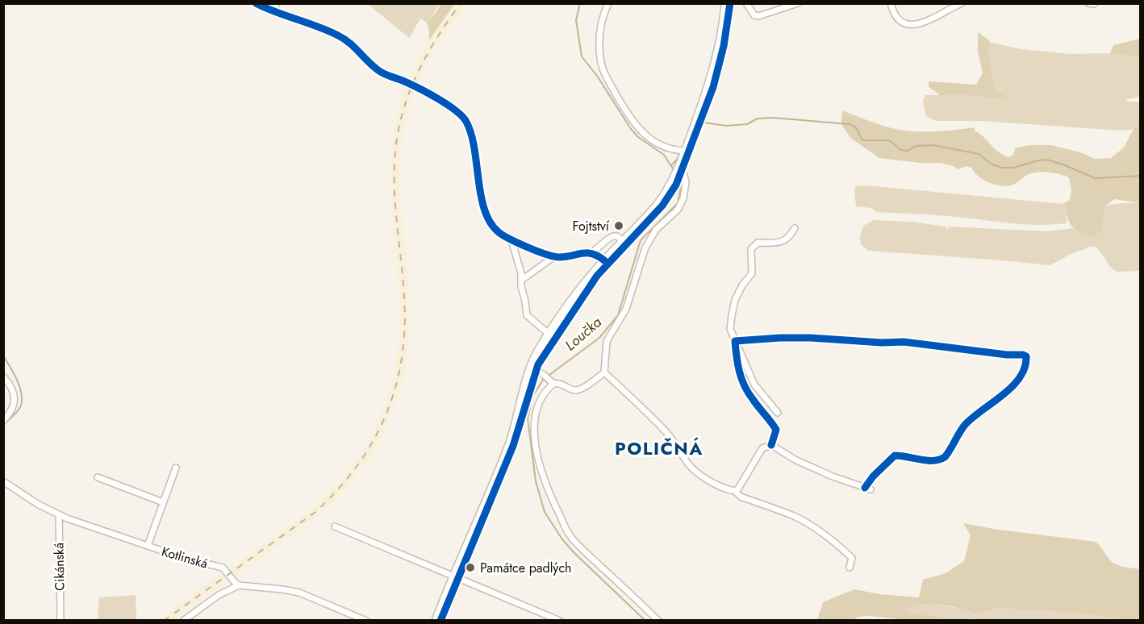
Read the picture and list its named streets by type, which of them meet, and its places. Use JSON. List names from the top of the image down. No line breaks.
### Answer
{"streets":{"street":["Kotlinská","Cikánská"]},"crossings":[["Kotlinská","Cikánská"]],"districts":["POLIČNÁ"],"water":["Loučka"],"places":["Fojtství","Památce padlých"]}
